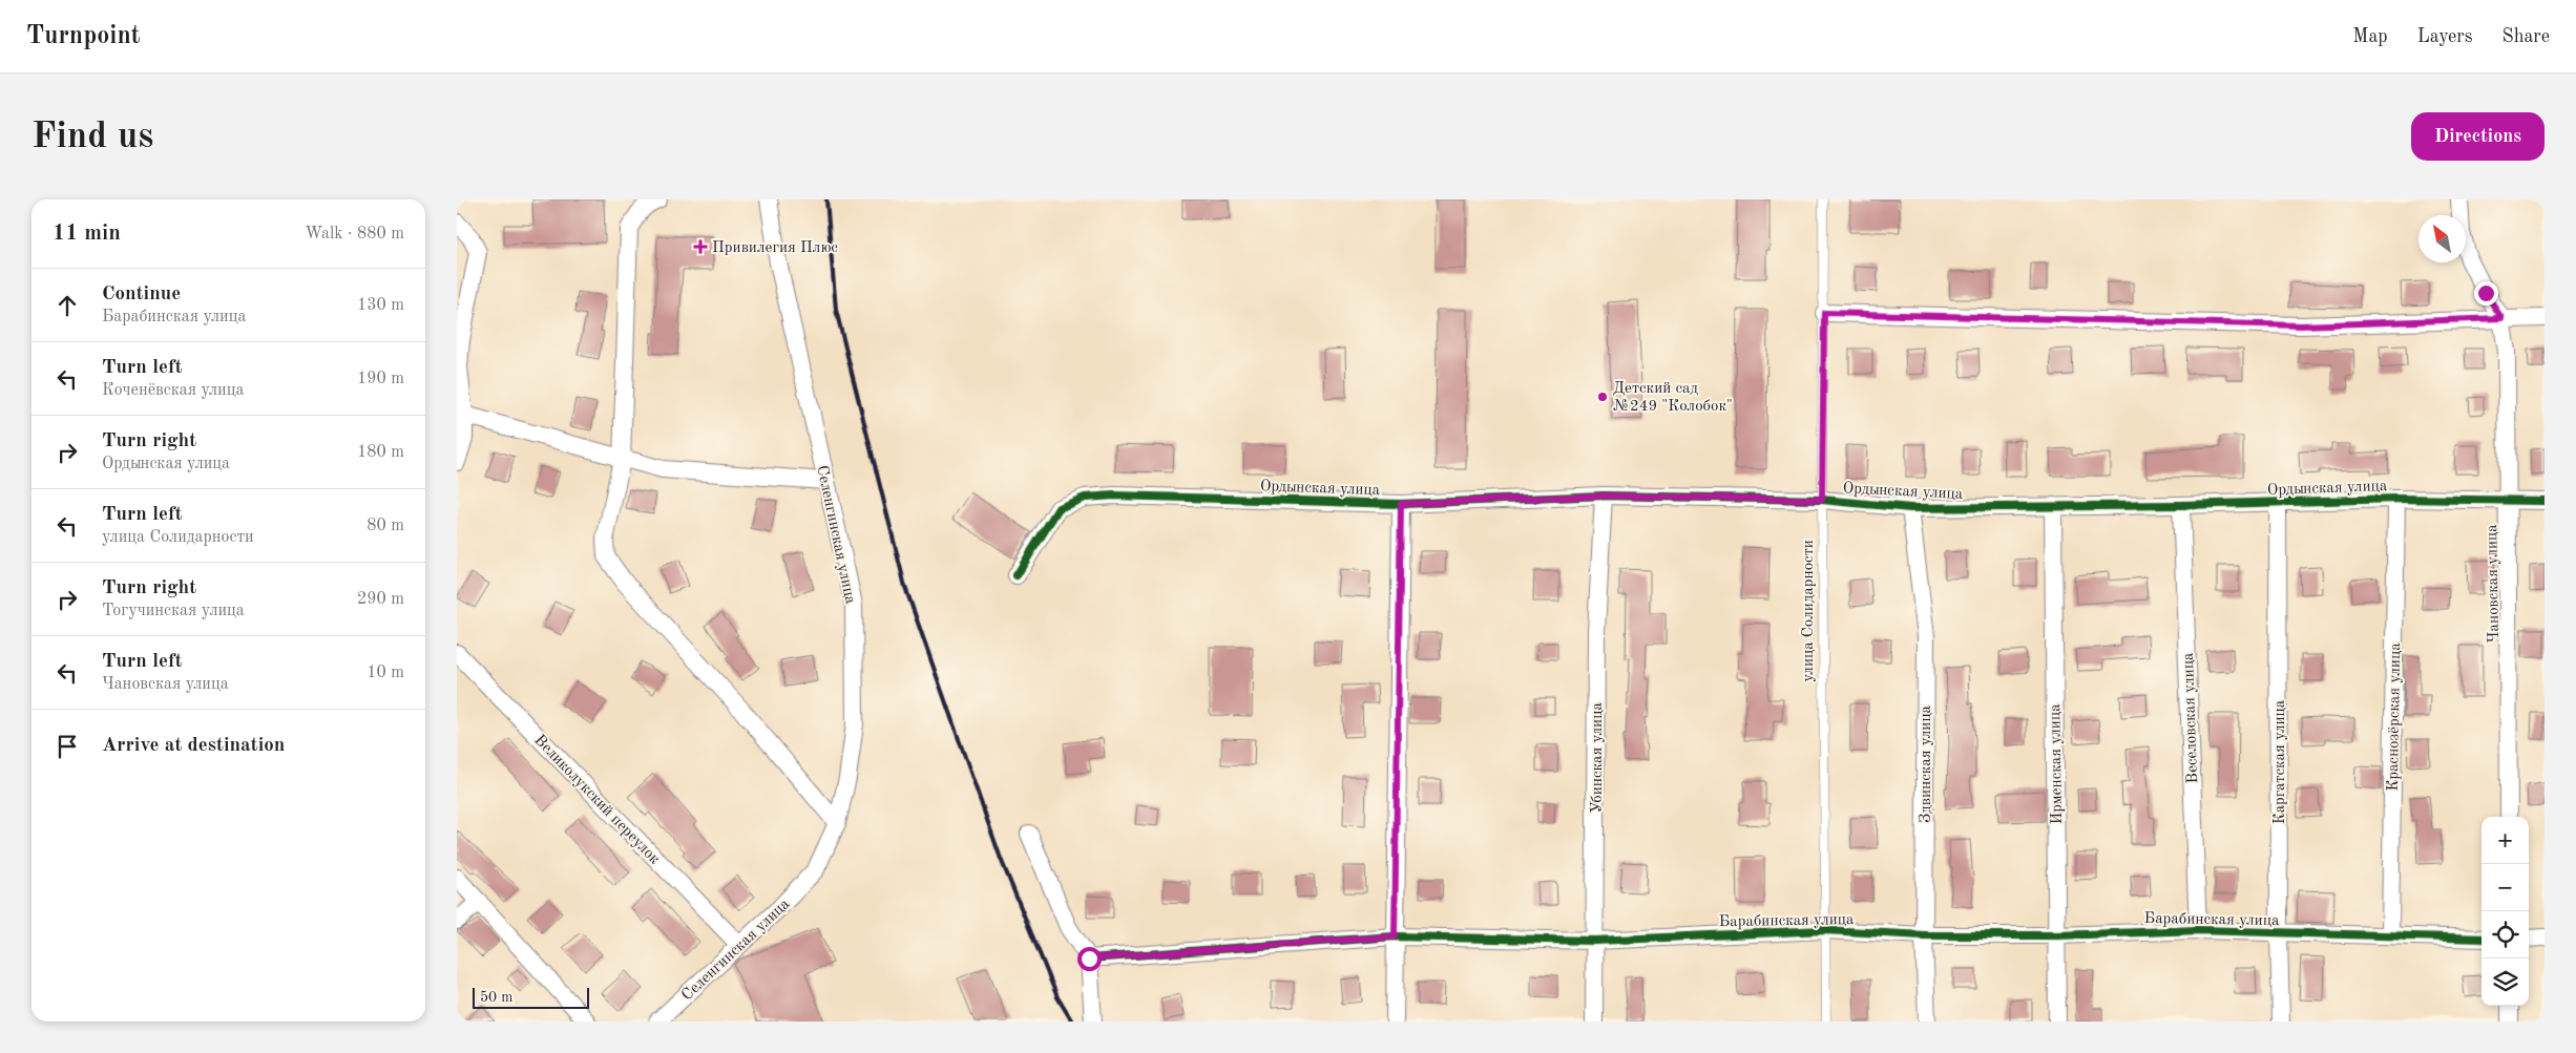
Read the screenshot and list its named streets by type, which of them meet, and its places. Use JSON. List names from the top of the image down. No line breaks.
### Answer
{"streets":{"street":["Ордынская улица","Селенгинская улица","Чановская улица","Краснозёрская улица","Веселовская улица","Убинская улица","Каргатская улица","Здвинская улица","Ирменская улица","Великолукский переулок","Барабинская улица"],"lane":["улица Солидарности"]},"crossings":[["Ордынская улица","Чановская улица"],["Ордынская улица","улица Солидарности"],["Ордынская улица","Краснозёрская улица"],["Ордынская улица","Веселовская улица"],["Ордынская улица","Убинская улица"],["Ордынская улица","Каргатская улица"],["Ордынская улица","Здвинская улица"],["Ордынская улица","Ирменская улица"],["Селенгинская улица","Великолукский переулок"],["улица Солидарности","Барабинская улица"],["Краснозёрская улица","Барабинская улица"],["Веселовская улица","Барабинская улица"],["Убинская улица","Барабинская улица"],["Каргатская улица","Барабинская улица"],["Здвинская улица","Барабинская улица"],["Ирменская улица","Барабинская улица"]],"places":{"health":["Привилегия Плюс"],"other":["Детский сад №249 \"Колобок\""]},"scale_bar":"50 m","north":"top left","page":{"header":"Turnpoint","nav":["Map","Layers","Share"],"buttons":"Directions","title":"Find us","heading":["11 min","Walk · 880 m"],"list":[["Continue","Барабинская улица","130 m"],["Turn left","Коченёвская улица","190 m"],["Turn right","Ордынская улица","180 m"],["Turn left","улица Солидарности","80 m"],["Turn right","Тогучинская улица","290 m"],["Turn left","Чановская улица","10 m"],"Arrive at destination"],"map_buttons":["+","−"],"scale":"50 m"}}
